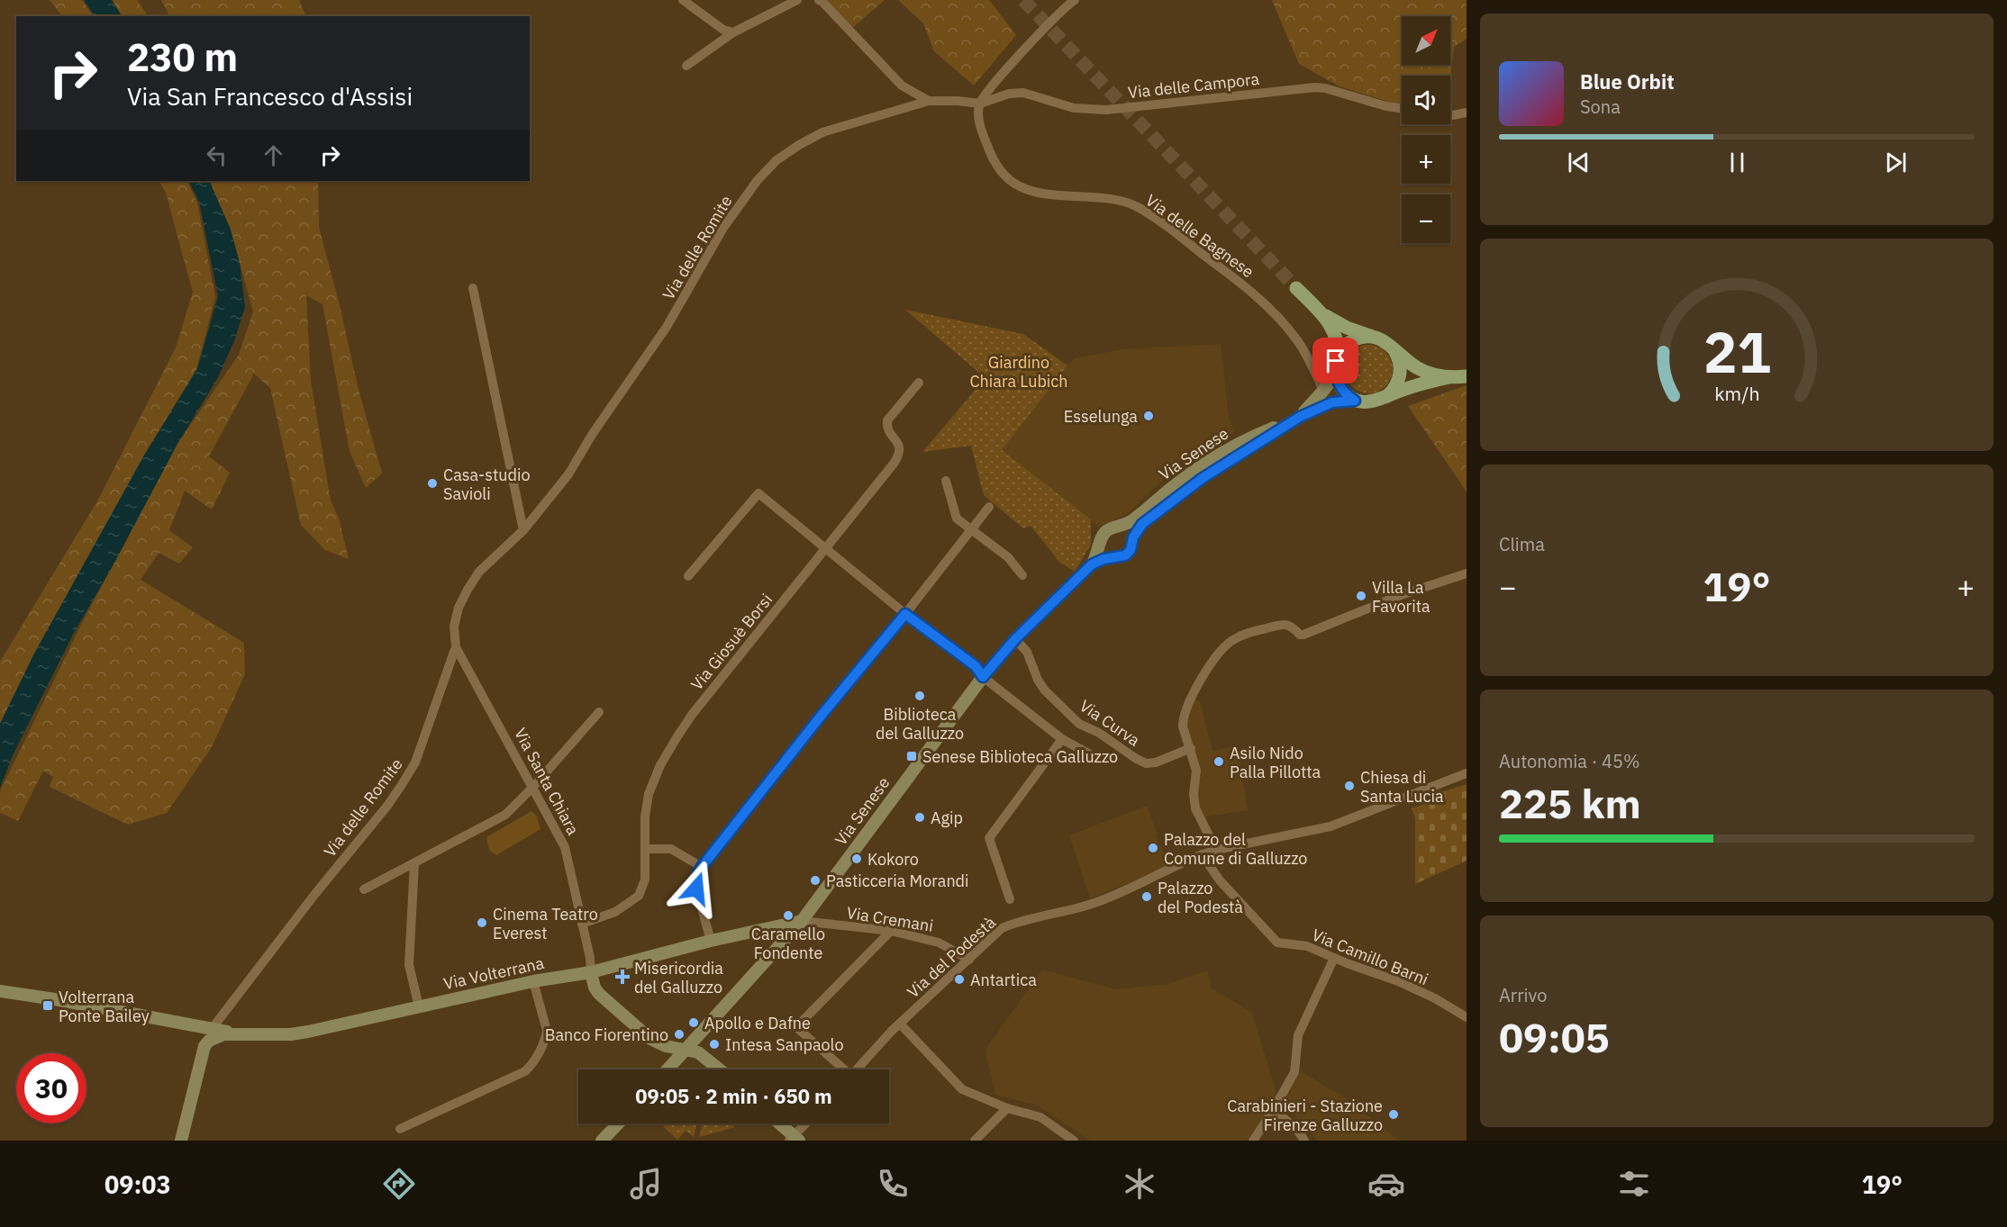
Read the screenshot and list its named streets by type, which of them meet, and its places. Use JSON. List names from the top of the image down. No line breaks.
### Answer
{"streets":{"main road":["Via Senese","Via Volterrana"],"street":["Via delle Campora","Via delle Bagnese","Via delle Romite","Via Giosuè Borsi","Via Curva","Via Santa Chiara","Via Cremani","Via del Podestà","Via Camillo Barni"]},"crossings":[["Via delle Campora","Via delle Bagnese"],["Via delle Campora","Via delle Romite"],["Via delle Bagnese","Via delle Romite"],["Via delle Bagnese","Via Senese"],["Via delle Romite","Via Santa Chiara"],["Via Senese","Via Curva"],["Via Senese","Via Cremani"],["Via Senese","Via Volterrana"],["Via Giosuè Borsi","Via Santa Chiara"],["Via Santa Chiara","Via Volterrana"],["Via Cremani","Via del Podestà"],["Via Cremani","Via Volterrana"],["Via del Podestà","Via Camillo Barni"]],"parks":["Giardino Chiara Lubich"],"places":{"other":["Esselunga","Casa-studio Savioli","Villa La Favorita","Biblioteca del Galluzzo","Asilo Nido Palla Pillotta","Chiesa di Santa Lucia","Agip","Palazzo del Comune di Galluzzo","Kokoro","Pasticceria Morandi","Palazzo del Podestà","Caramello Fondente","Cinema Teatro Everest","Antartica","Apollo e Dafne","Banco Fiorentino","Intesa Sanpaolo","Carabinieri - Stazione Firenze Galluzzo"],"transit":["Senese Biblioteca Galluzzo","Volterrana Ponte Bailey"],"health":["Misericordia del Galluzzo"]},"north":"top right","page":{"map_buttons":["+","−"],"turn":["230 m","Via San Francesco d'Assisi"],"song":["Blue Orbit","Sona"],"tile":["Clima",["Autonomia · 45%","225 km"],["Arrivo","09:05"]],"heat":["−","19°","+"],"limit":"30","trip":"09:05 · 2 min · 650 m","tabs":["09:03","19°"],"gauge":["21","km/h"]}}
